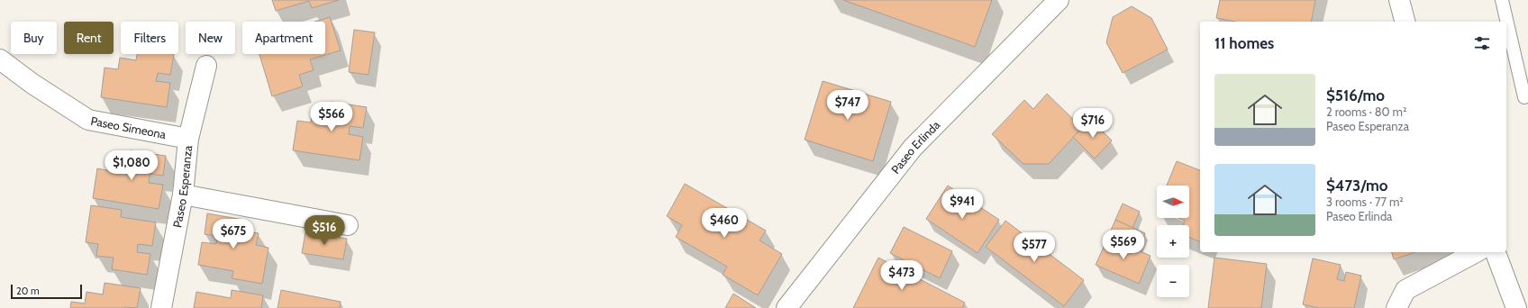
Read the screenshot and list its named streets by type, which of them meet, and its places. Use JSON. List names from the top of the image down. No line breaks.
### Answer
{"streets":{"street":["Paseo Simeona","Paseo Erlinda","Paseo Esperanza"]},"crossings":[["Paseo Simeona","Paseo Esperanza"]],"scale_bar":"20 m","north":"right","page":{"chip":["Buy","Rent","Filters","New","Apartment"],"heading":"11 homes","list":[{"name":"$516/mo","note":"2 rooms · 80 m² · Paseo Esperanza"},{"name":"$473/mo","note":"3 rooms · 77 m² · Paseo Erlinda"}],"price":["$747","$566","$716","$1,080","$941","$460","$516","$675","$569","$577","$473"],"map_buttons":["+","−"],"scale":"20 m"}}
